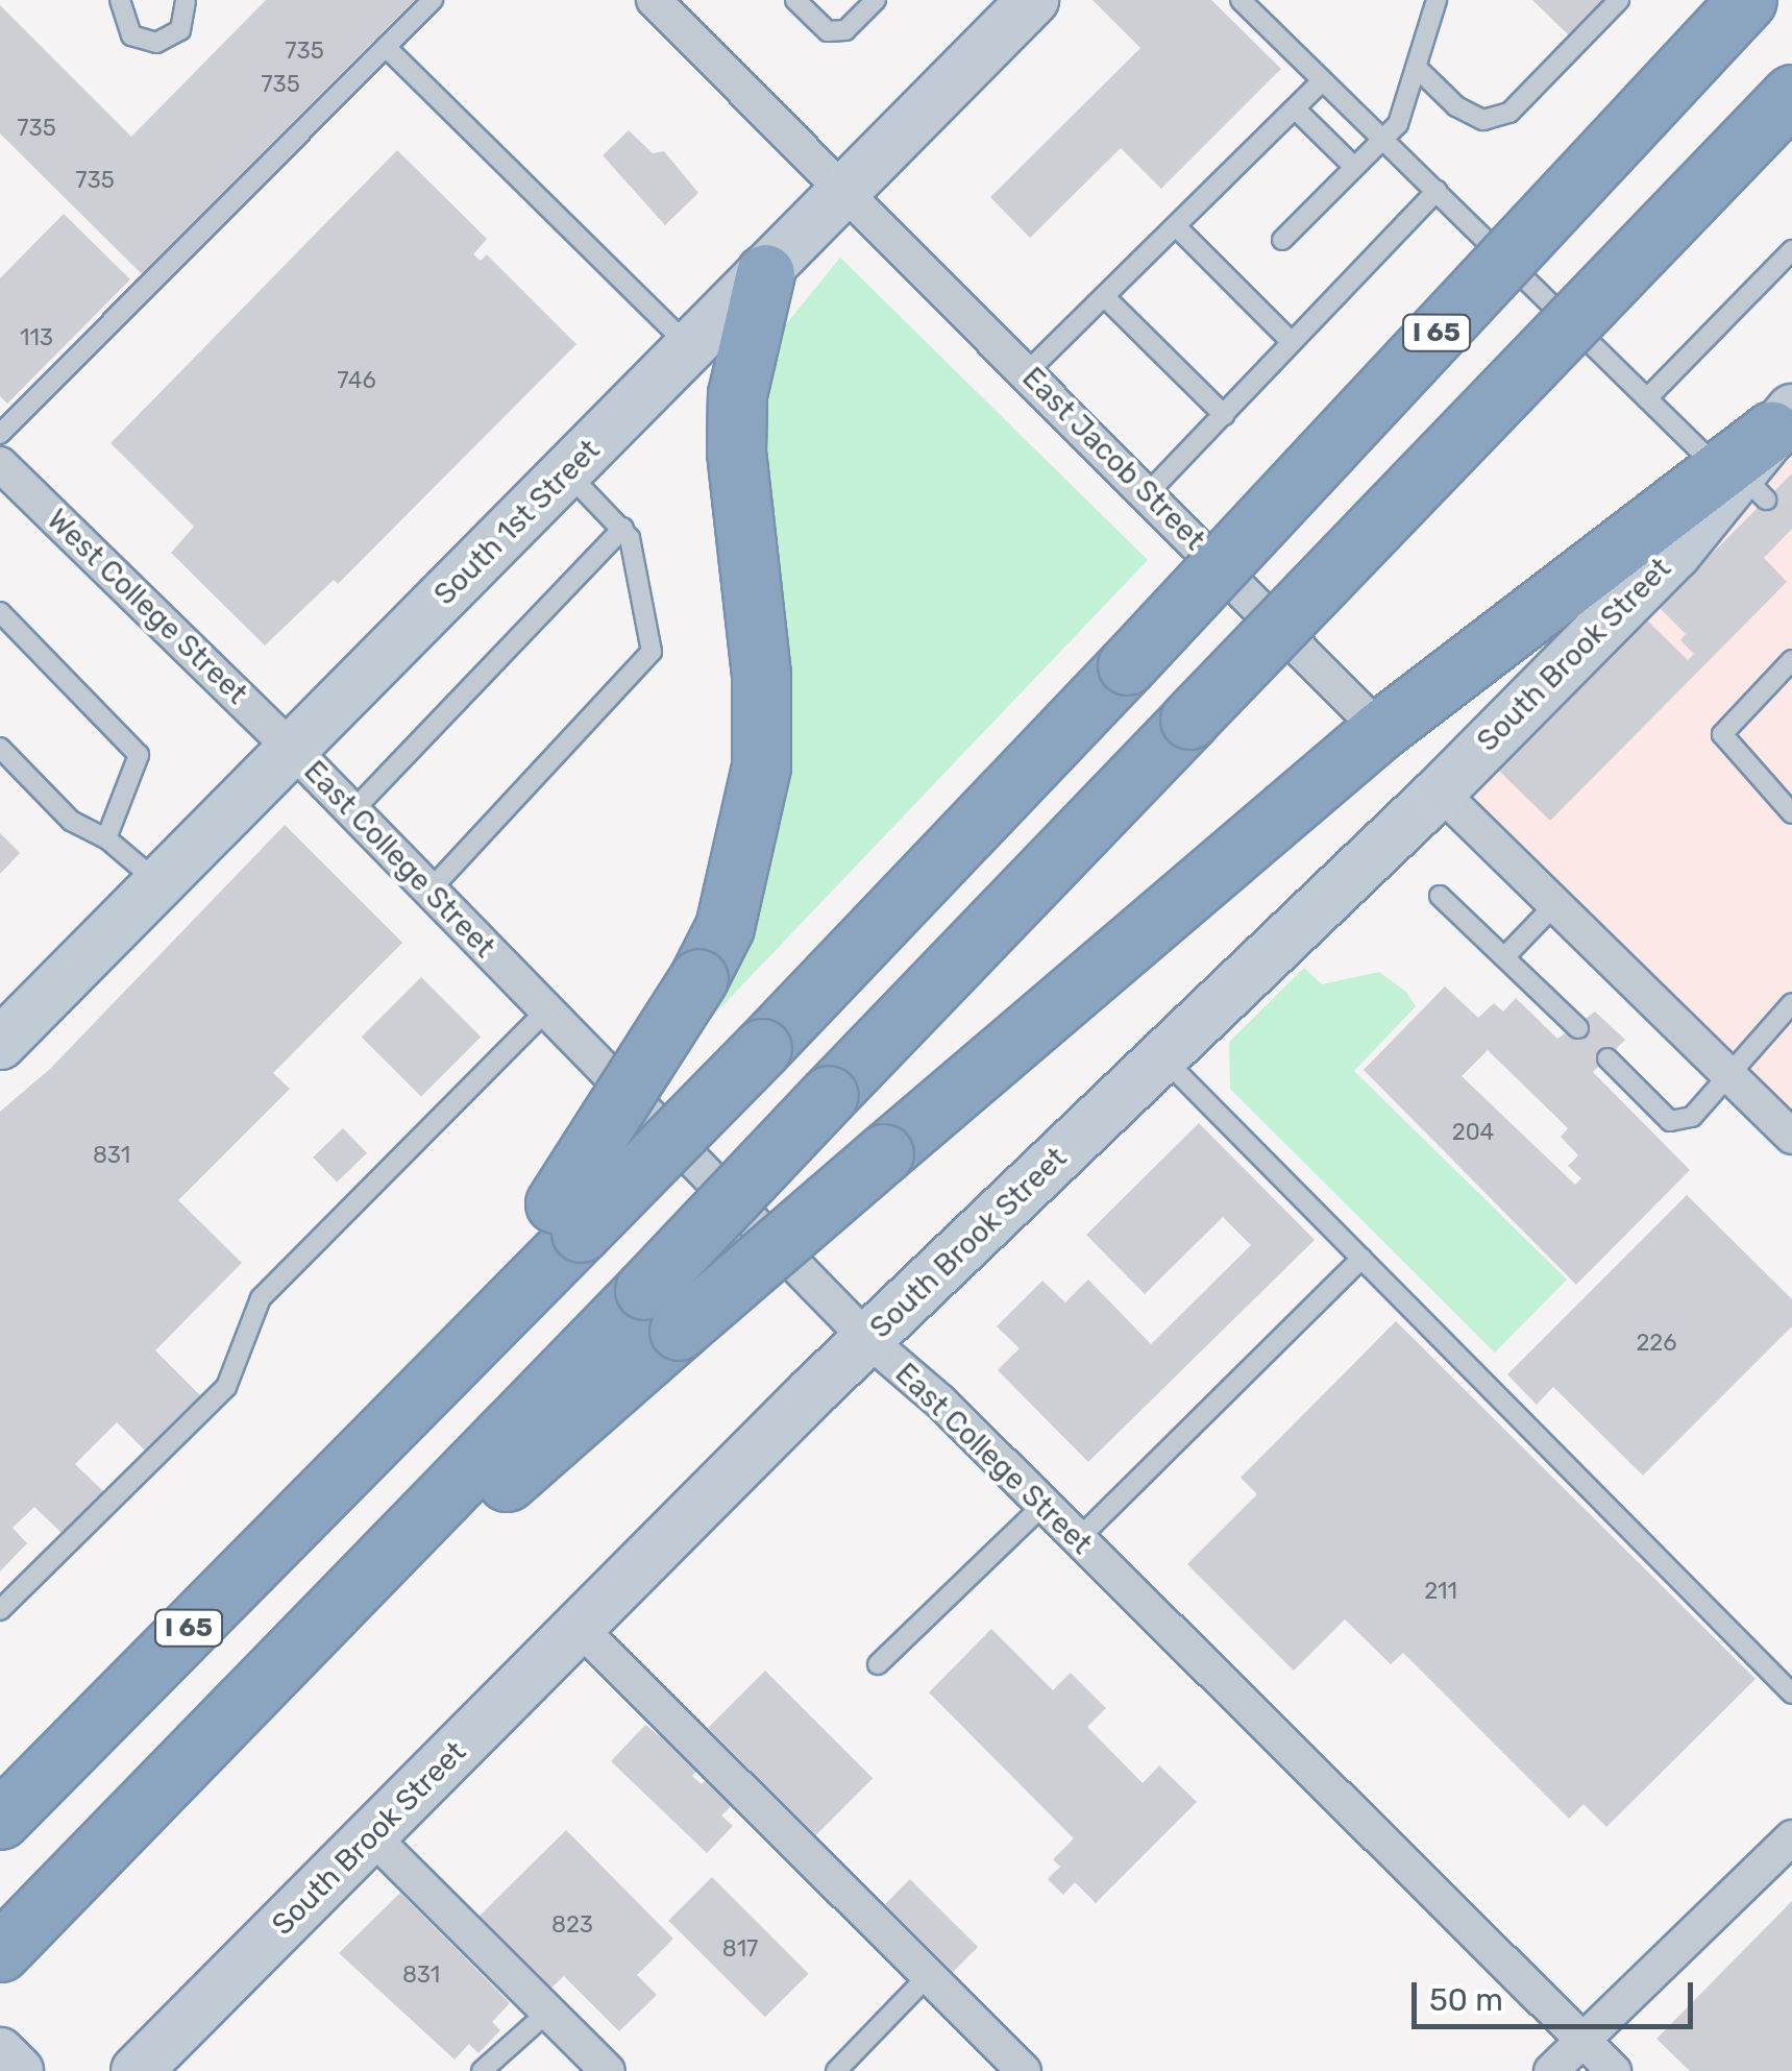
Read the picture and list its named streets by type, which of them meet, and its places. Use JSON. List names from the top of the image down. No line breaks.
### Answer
{"streets":{"highway":["I 65"],"street":["East Jacob Street","South 1st Street","West College Street","South Brook Street","East College Street"]},"crossings":[["East Jacob Street","South 1st Street"],["South 1st Street","West College Street"],["South 1st Street","East College Street"],["West College Street","East College Street"],["South Brook Street","East College Street"]],"house_numbers":["735","735","735","735","113","746","204","831","226","211","823","817","831"],"scale_bar":"50 m"}
